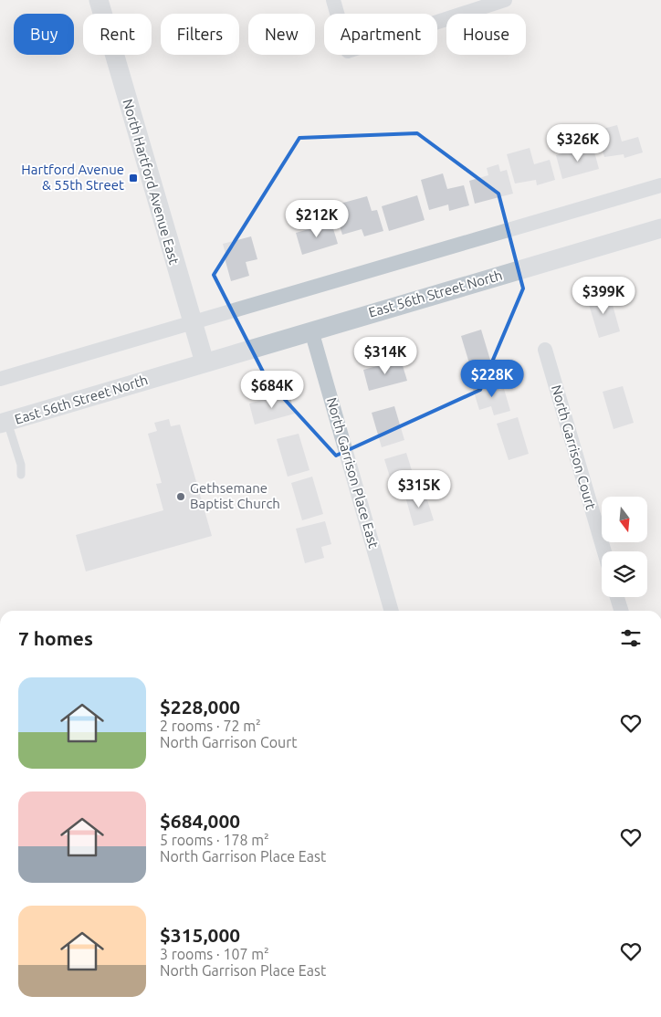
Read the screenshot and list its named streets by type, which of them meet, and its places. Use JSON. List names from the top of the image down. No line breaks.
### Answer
{"streets":{"street":["North Hartford Avenue East","East 56th Street North","North Garrison Court","North Garrison Place East"]},"crossings":[["North Hartford Avenue East","East 56th Street North"],["East 56th Street North","North Garrison Place East"]],"places":{"transit":["Hartford Avenue & 55th Street"],"other":["Gethsemane Baptist Church"]},"north":"bottom","page":{"chip":["Buy","Rent","Filters","New","Apartment","House"],"price":["$326K","$212K","$399K","$314K","$228K","$684K","$315K"],"heading":"7 homes","list":[{"name":"$228,000","note":"2 rooms · 72 m² · North Garrison Court"},{"name":"$684,000","note":"5 rooms · 178 m² · North Garrison Place East"},{"name":"$315,000","note":"3 rooms · 107 m² · North Garrison Place East"}]}}
